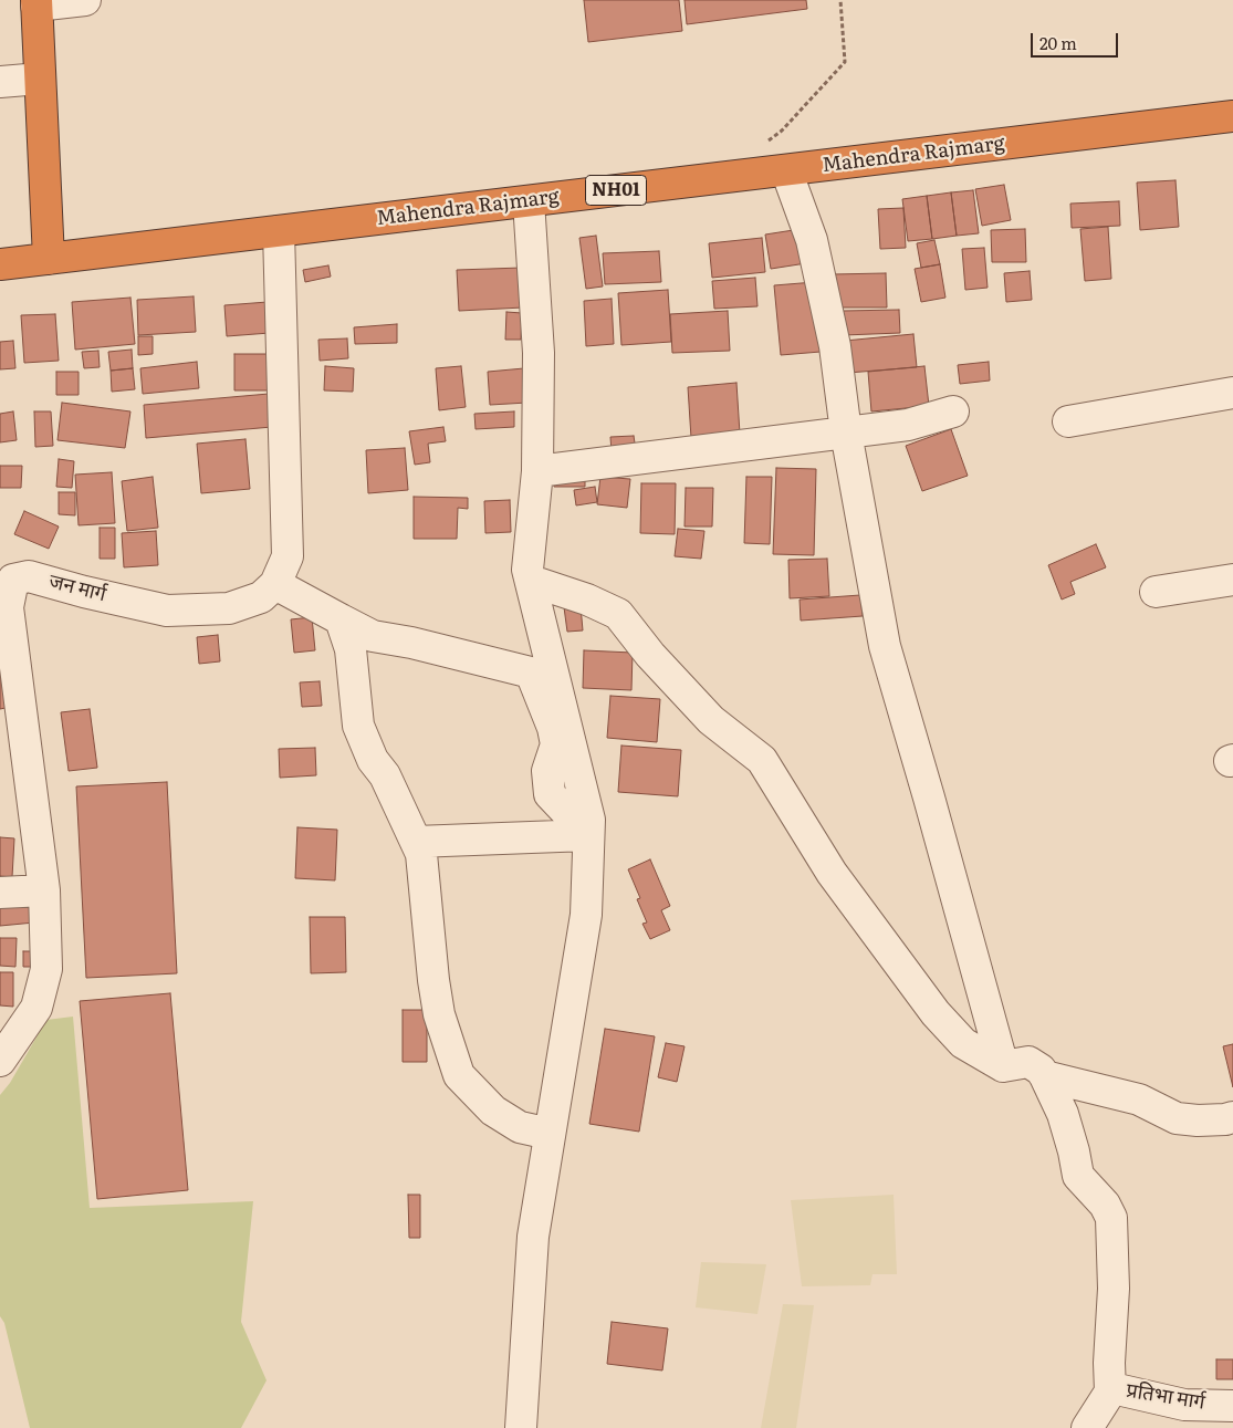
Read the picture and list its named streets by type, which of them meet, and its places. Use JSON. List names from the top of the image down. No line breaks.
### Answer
{"streets":{"highway":["Mahendra Rajmarg","NH01"],"street":["जन मार्ग","प्रतिभा मार्ग"]},"scale_bar":"20 m"}
